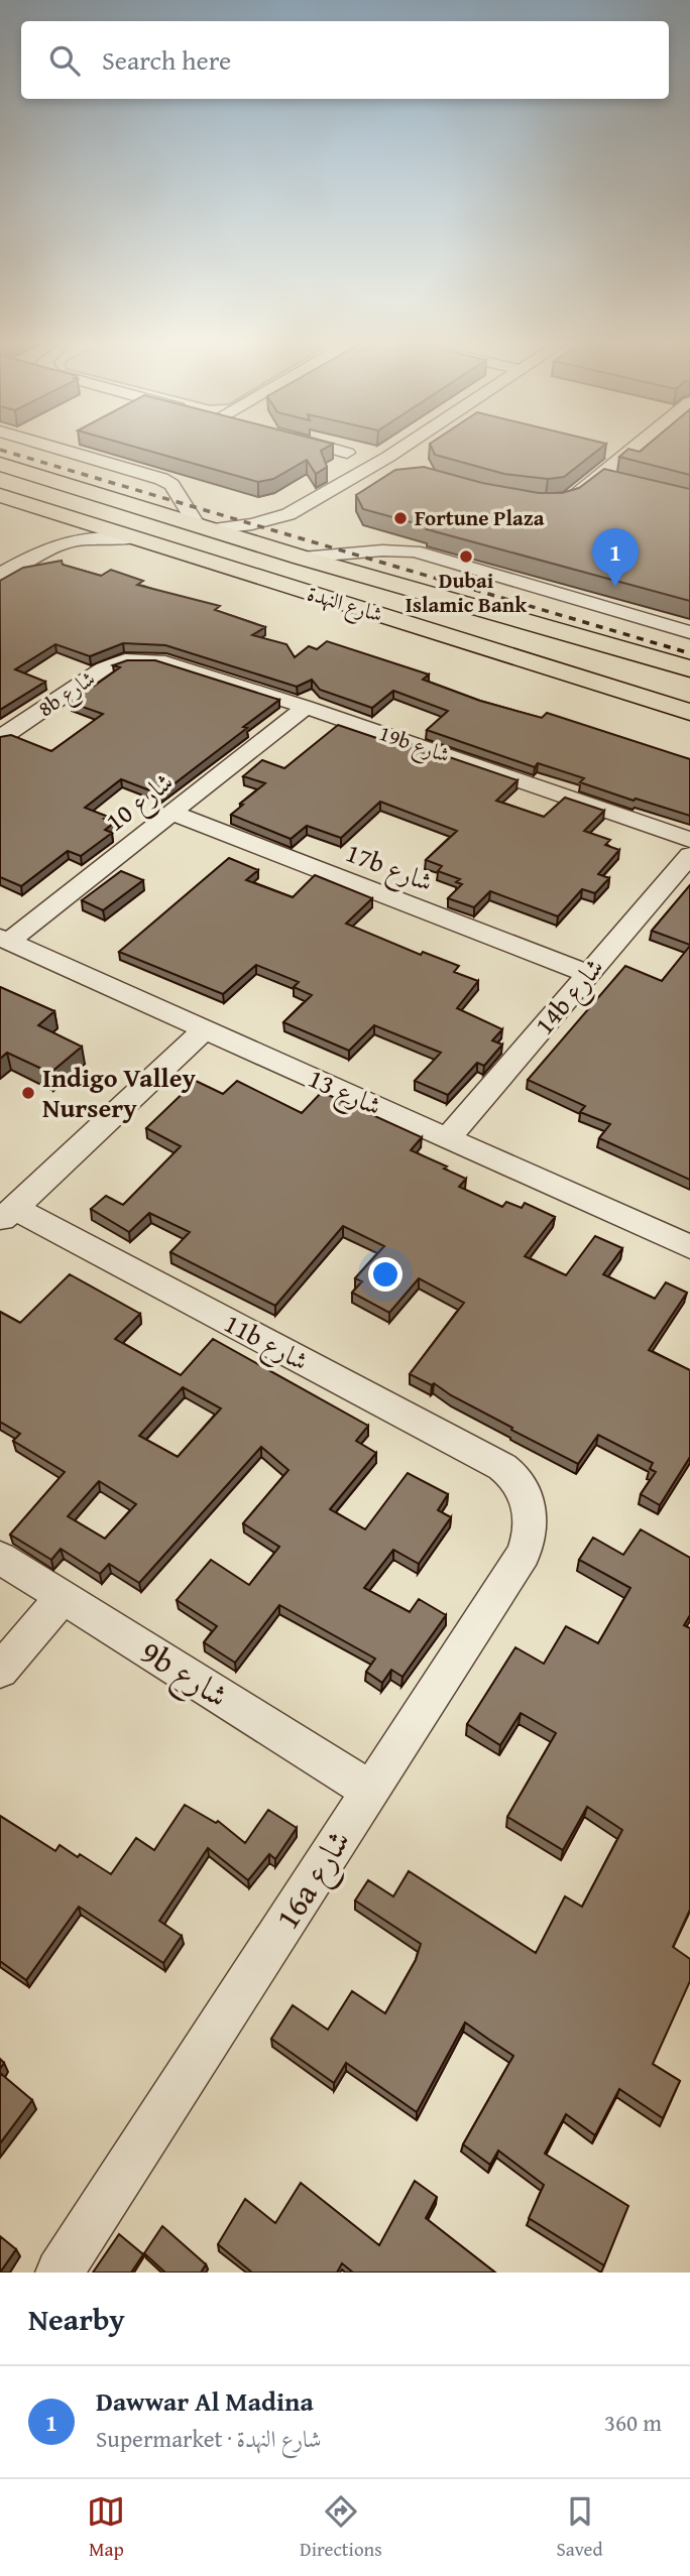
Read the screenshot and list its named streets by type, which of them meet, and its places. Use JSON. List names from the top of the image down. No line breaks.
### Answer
{"streets":{"main road":["شارع النهدة"],"street":["8b شارع","19b شارع","شارع 10","17b شارع","14b شارع","شارع 13","11b شارع","9b شارع","16a شارع"]},"crossings":[["8b شارع","19b شارع"],["19b شارع","شارع 10"],["شارع 10","17b شارع"],["شارع 10","شارع 13"],["17b شارع","14b شارع"],["14b شارع","شارع 13"],["11b شارع","16a شارع"],["9b شارع","16a شارع"]],"places":["Fortune Plaza","Dubai Islamic Bank","Indigo Valley Nursery"],"page":{"search":"Search here","pins":"1","heading":"Nearby","list":[{"mark":"1","name":"Dawwar Al Madina","note":"Supermarket · شارع النهدة","value":"360 m"}],"nav":["Map","Directions","Saved"]}}
